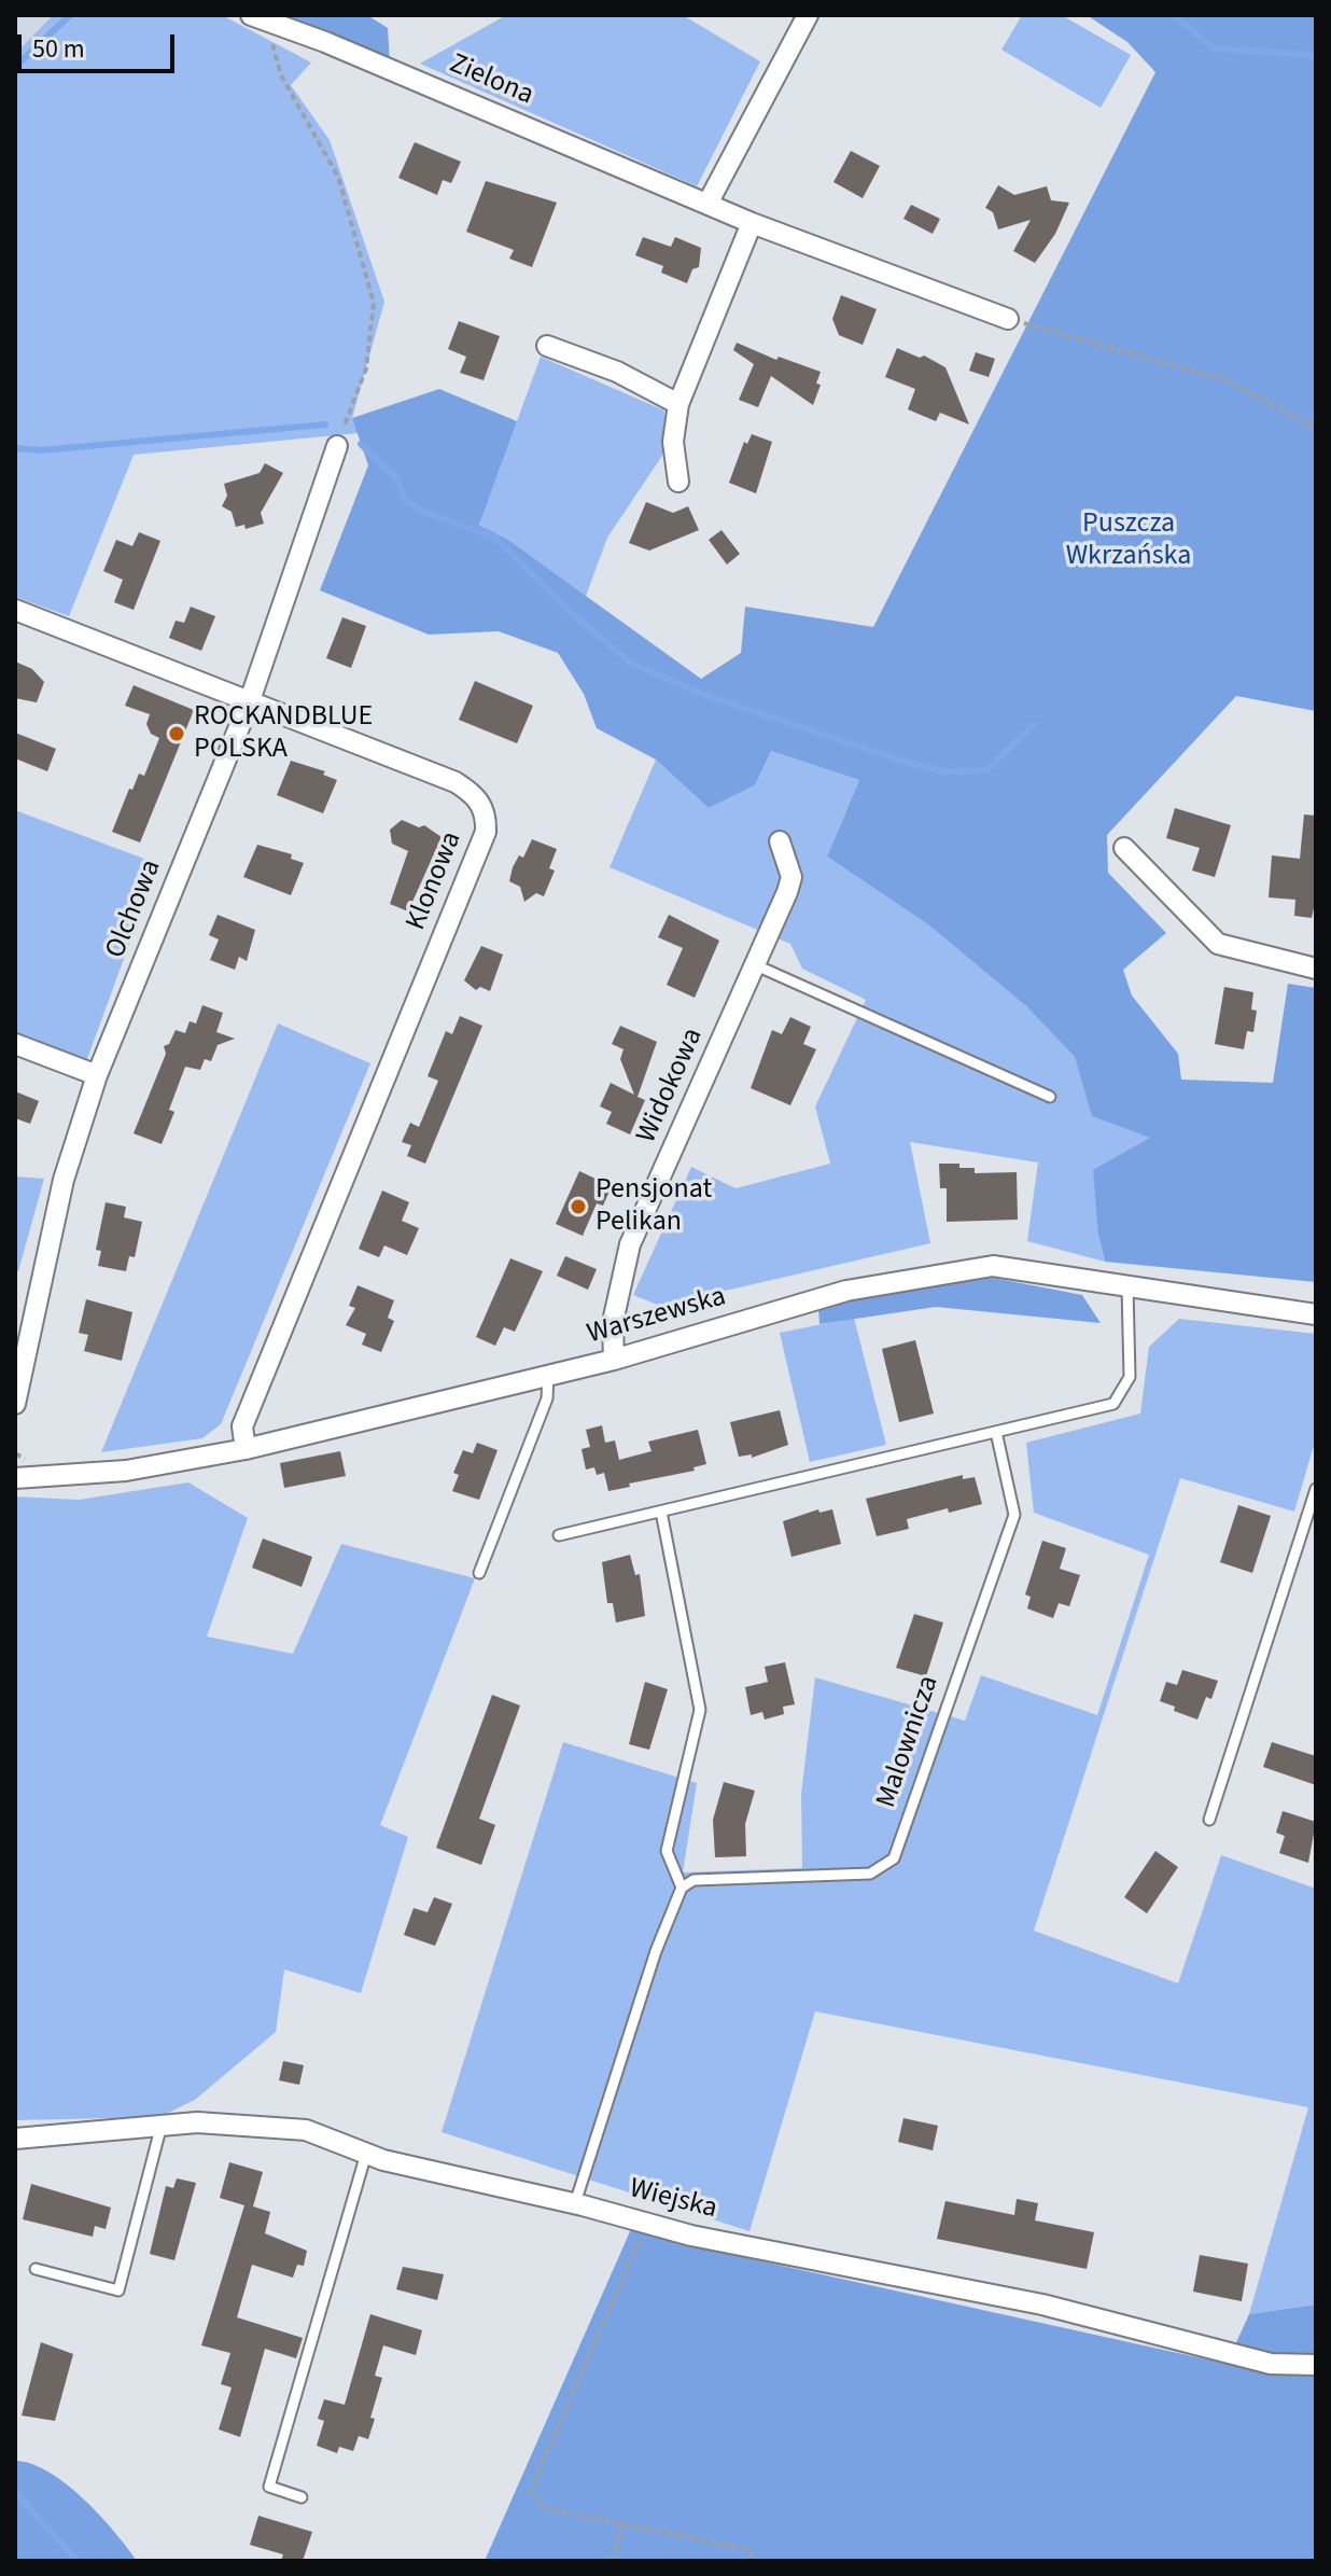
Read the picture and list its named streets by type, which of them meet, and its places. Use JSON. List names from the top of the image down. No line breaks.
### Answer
{"streets":{"street":["Zielona","Klonowa","Olchowa","Widokowa","Warszewska","Wiejska"],"lane":["Malownicza"]},"crossings":[["Klonowa","Olchowa"],["Klonowa","Warszewska"],["Widokowa","Warszewska"]],"parks":["Puszcza Wkrzańska"],"places":["ROCKANDBLUE POLSKA","Pensjonat Pelikan"],"scale_bar":"50 m"}
